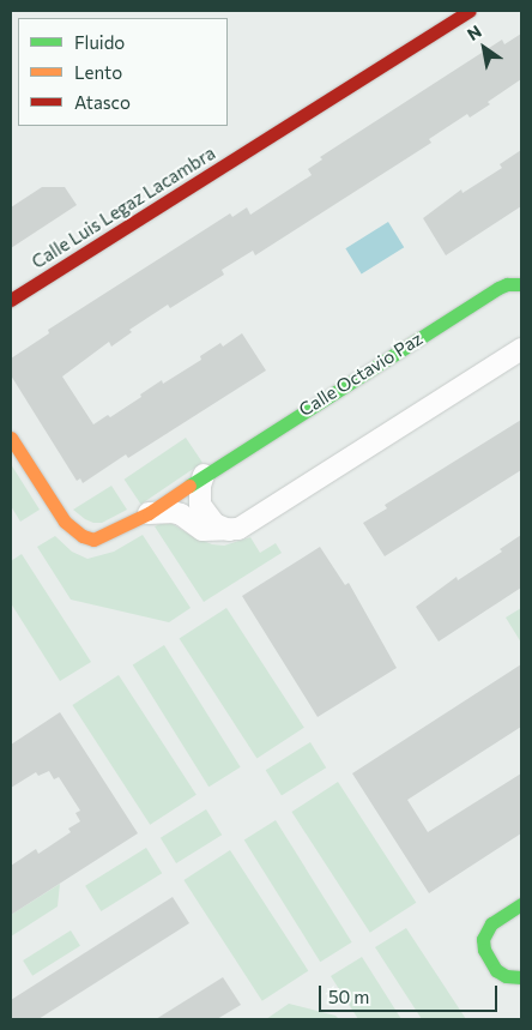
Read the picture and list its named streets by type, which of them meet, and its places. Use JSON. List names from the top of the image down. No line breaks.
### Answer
{"streets":{"street":["Calle Luis Legaz Lacambra","Calle Octavio Paz"]},"legend":["Fluido","Lento","Atasco"],"scale_bar":"50 m","north":"top left"}
